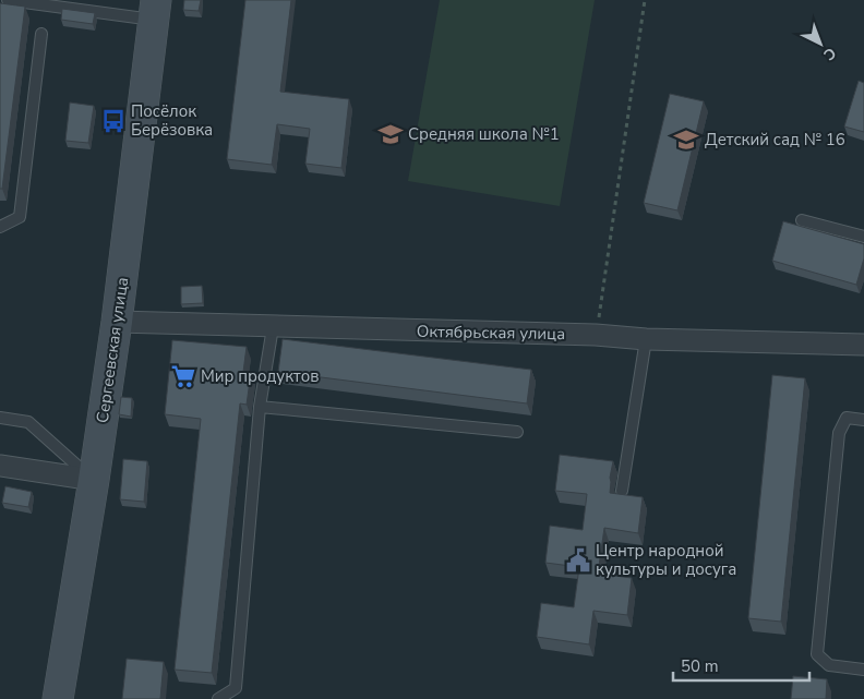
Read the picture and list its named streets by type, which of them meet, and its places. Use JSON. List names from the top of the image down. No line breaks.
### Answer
{"streets":{"main road":["Сергеевская улица"],"street":["Октябрьская улица"]},"crossings":[["Октябрьская улица","Сергеевская улица"]],"places":{"bus stop":["Посёлок Берёзовка"],"school or university":["Средняя школа №1","Детский сад № 16"],"supermarket":["Мир продуктов"],"public building":["Центр народной культуры и досуга"]},"scale_bar":"50 m","north":"bottom right"}
